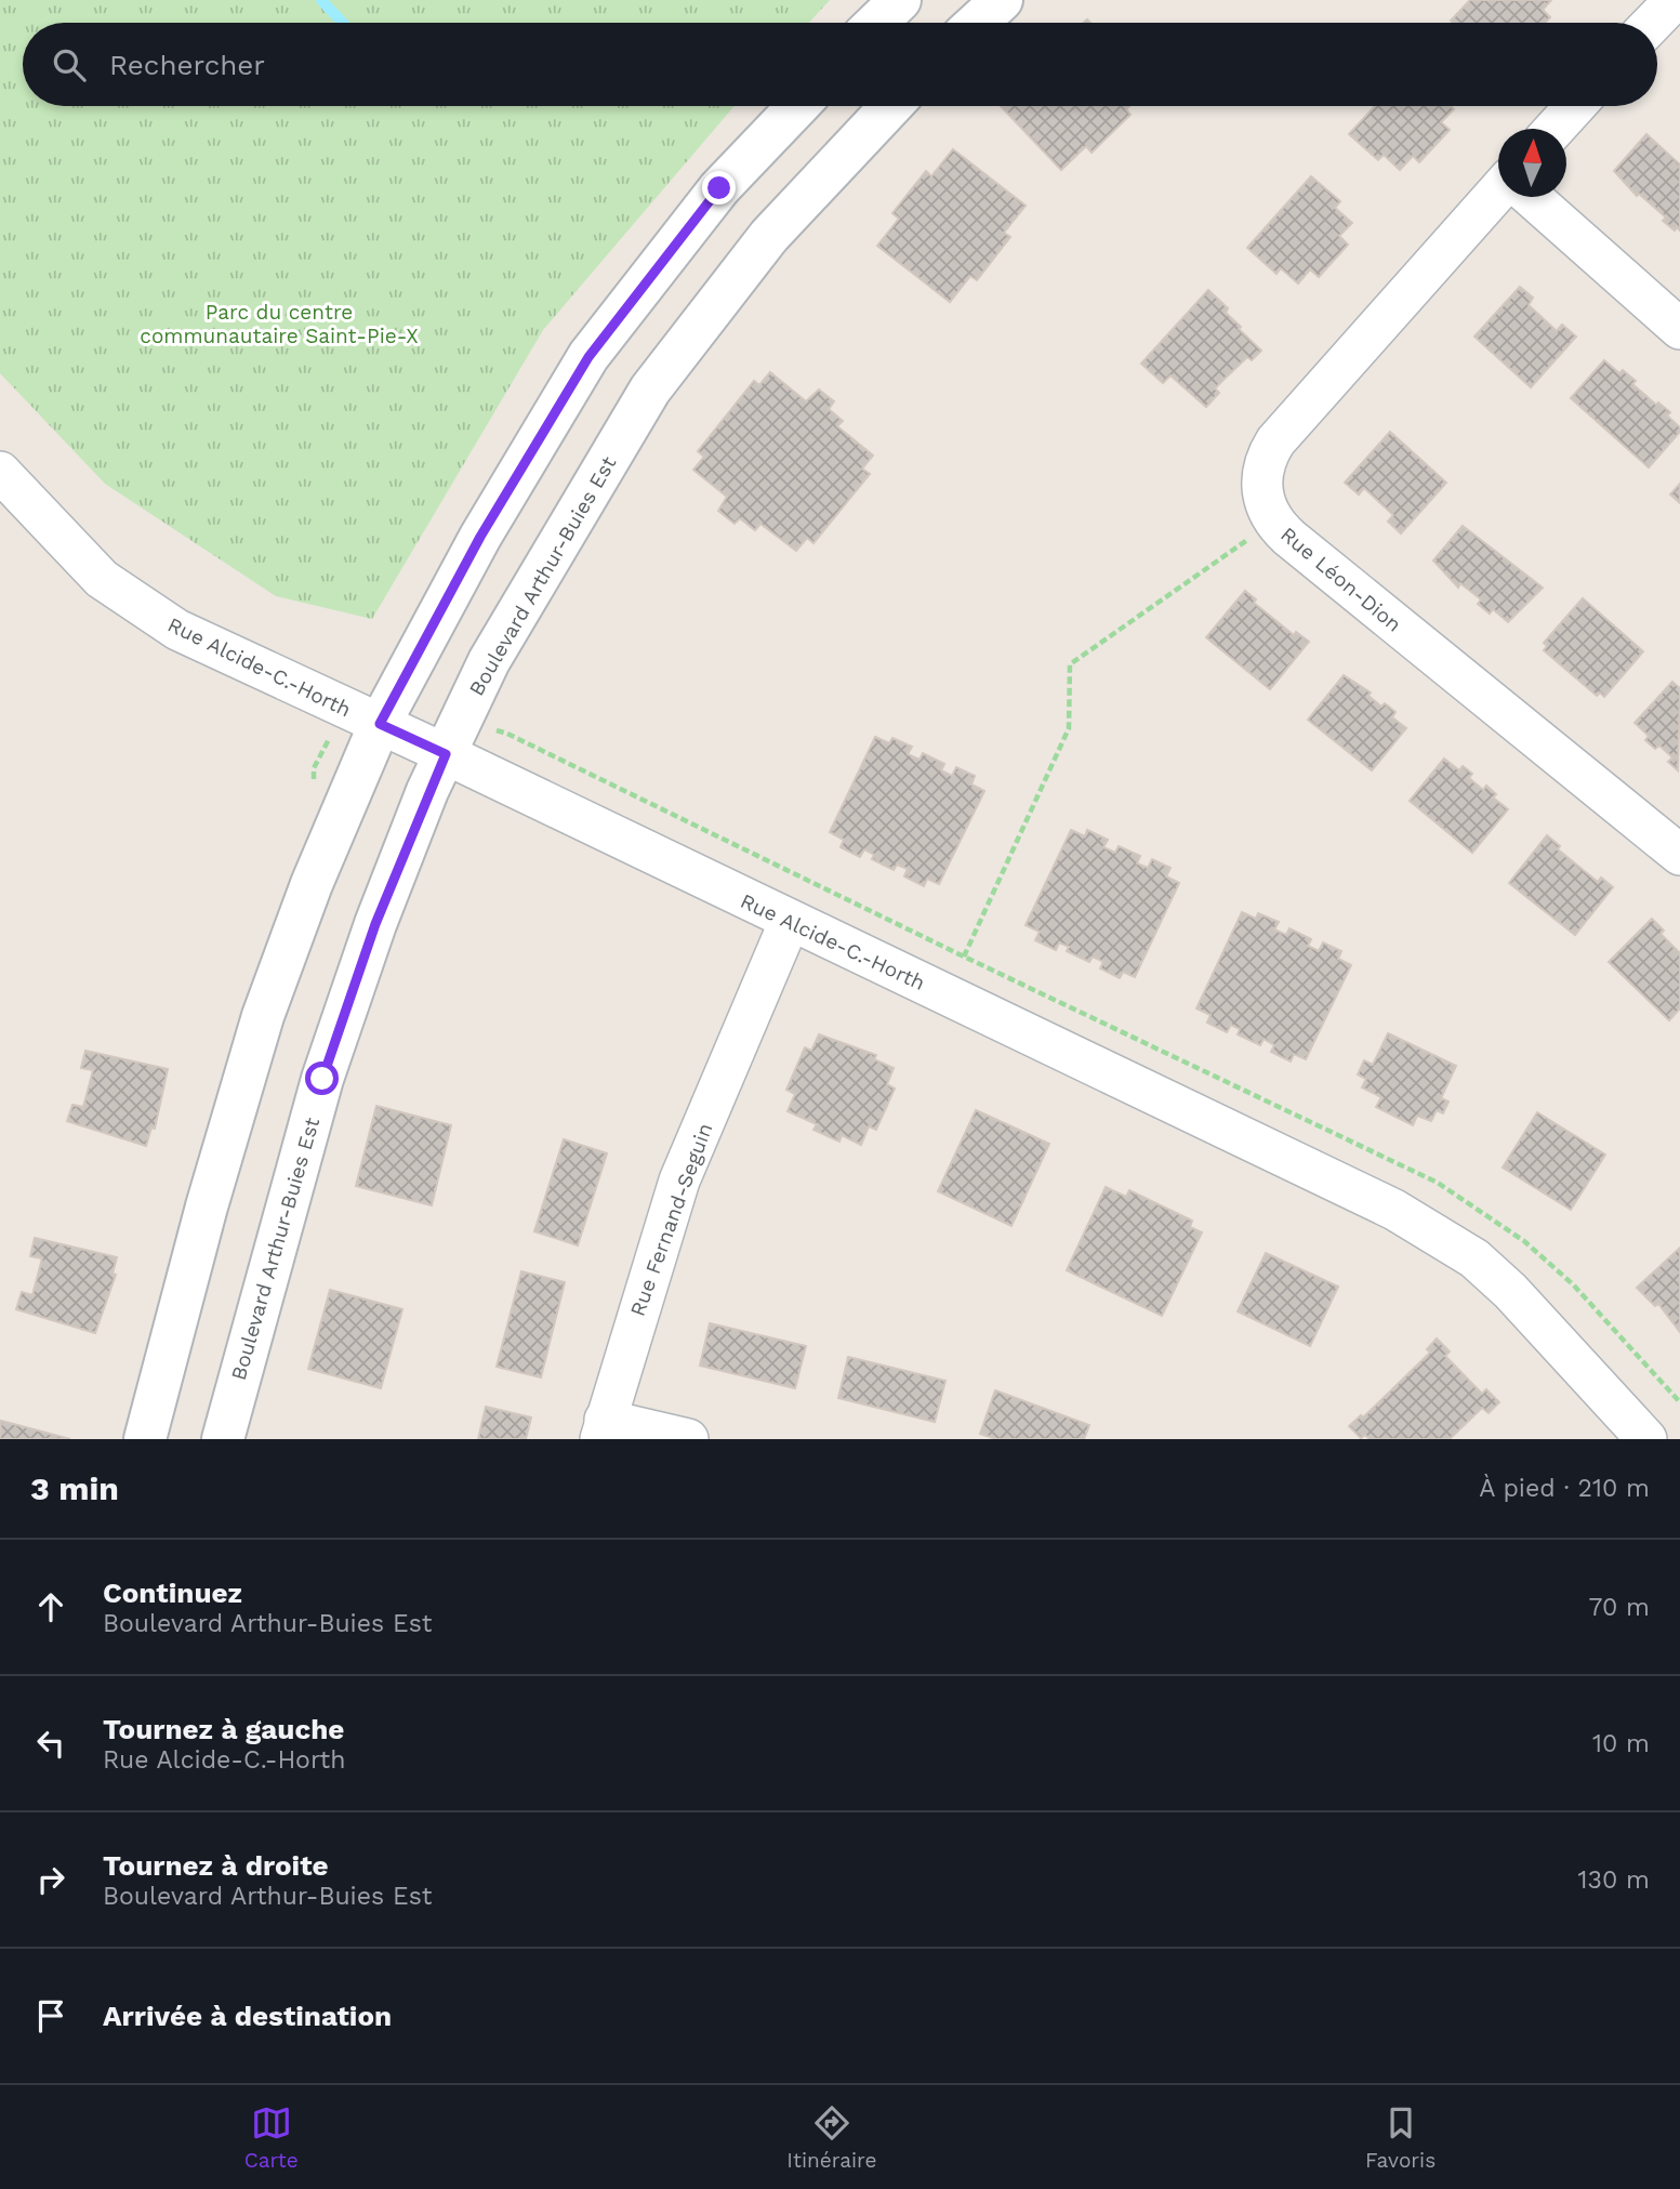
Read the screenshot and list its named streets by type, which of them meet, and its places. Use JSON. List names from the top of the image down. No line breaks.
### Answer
{"streets":{"street":["Boulevard Arthur-Buies Est","Rue Léon-Dion","Rue Alcide-C.-Horth","Rue Fernand-Seguin"]},"crossings":[["Boulevard Arthur-Buies Est","Rue Alcide-C.-Horth"],["Rue Alcide-C.-Horth","Rue Fernand-Seguin"]],"parks":["Parc du centre communautaire Saint-Pie-X"],"north":"top","page":{"search":"Rechercher","heading":["3 min","À pied · 210 m"],"list":[["Continuez","Boulevard Arthur-Buies Est","70 m"],["Tournez à gauche","Rue Alcide-C.-Horth","10 m"],["Tournez à droite","Boulevard Arthur-Buies Est","130 m"],"Arrivée à destination"],"nav":["Carte","Itinéraire","Favoris"]}}
